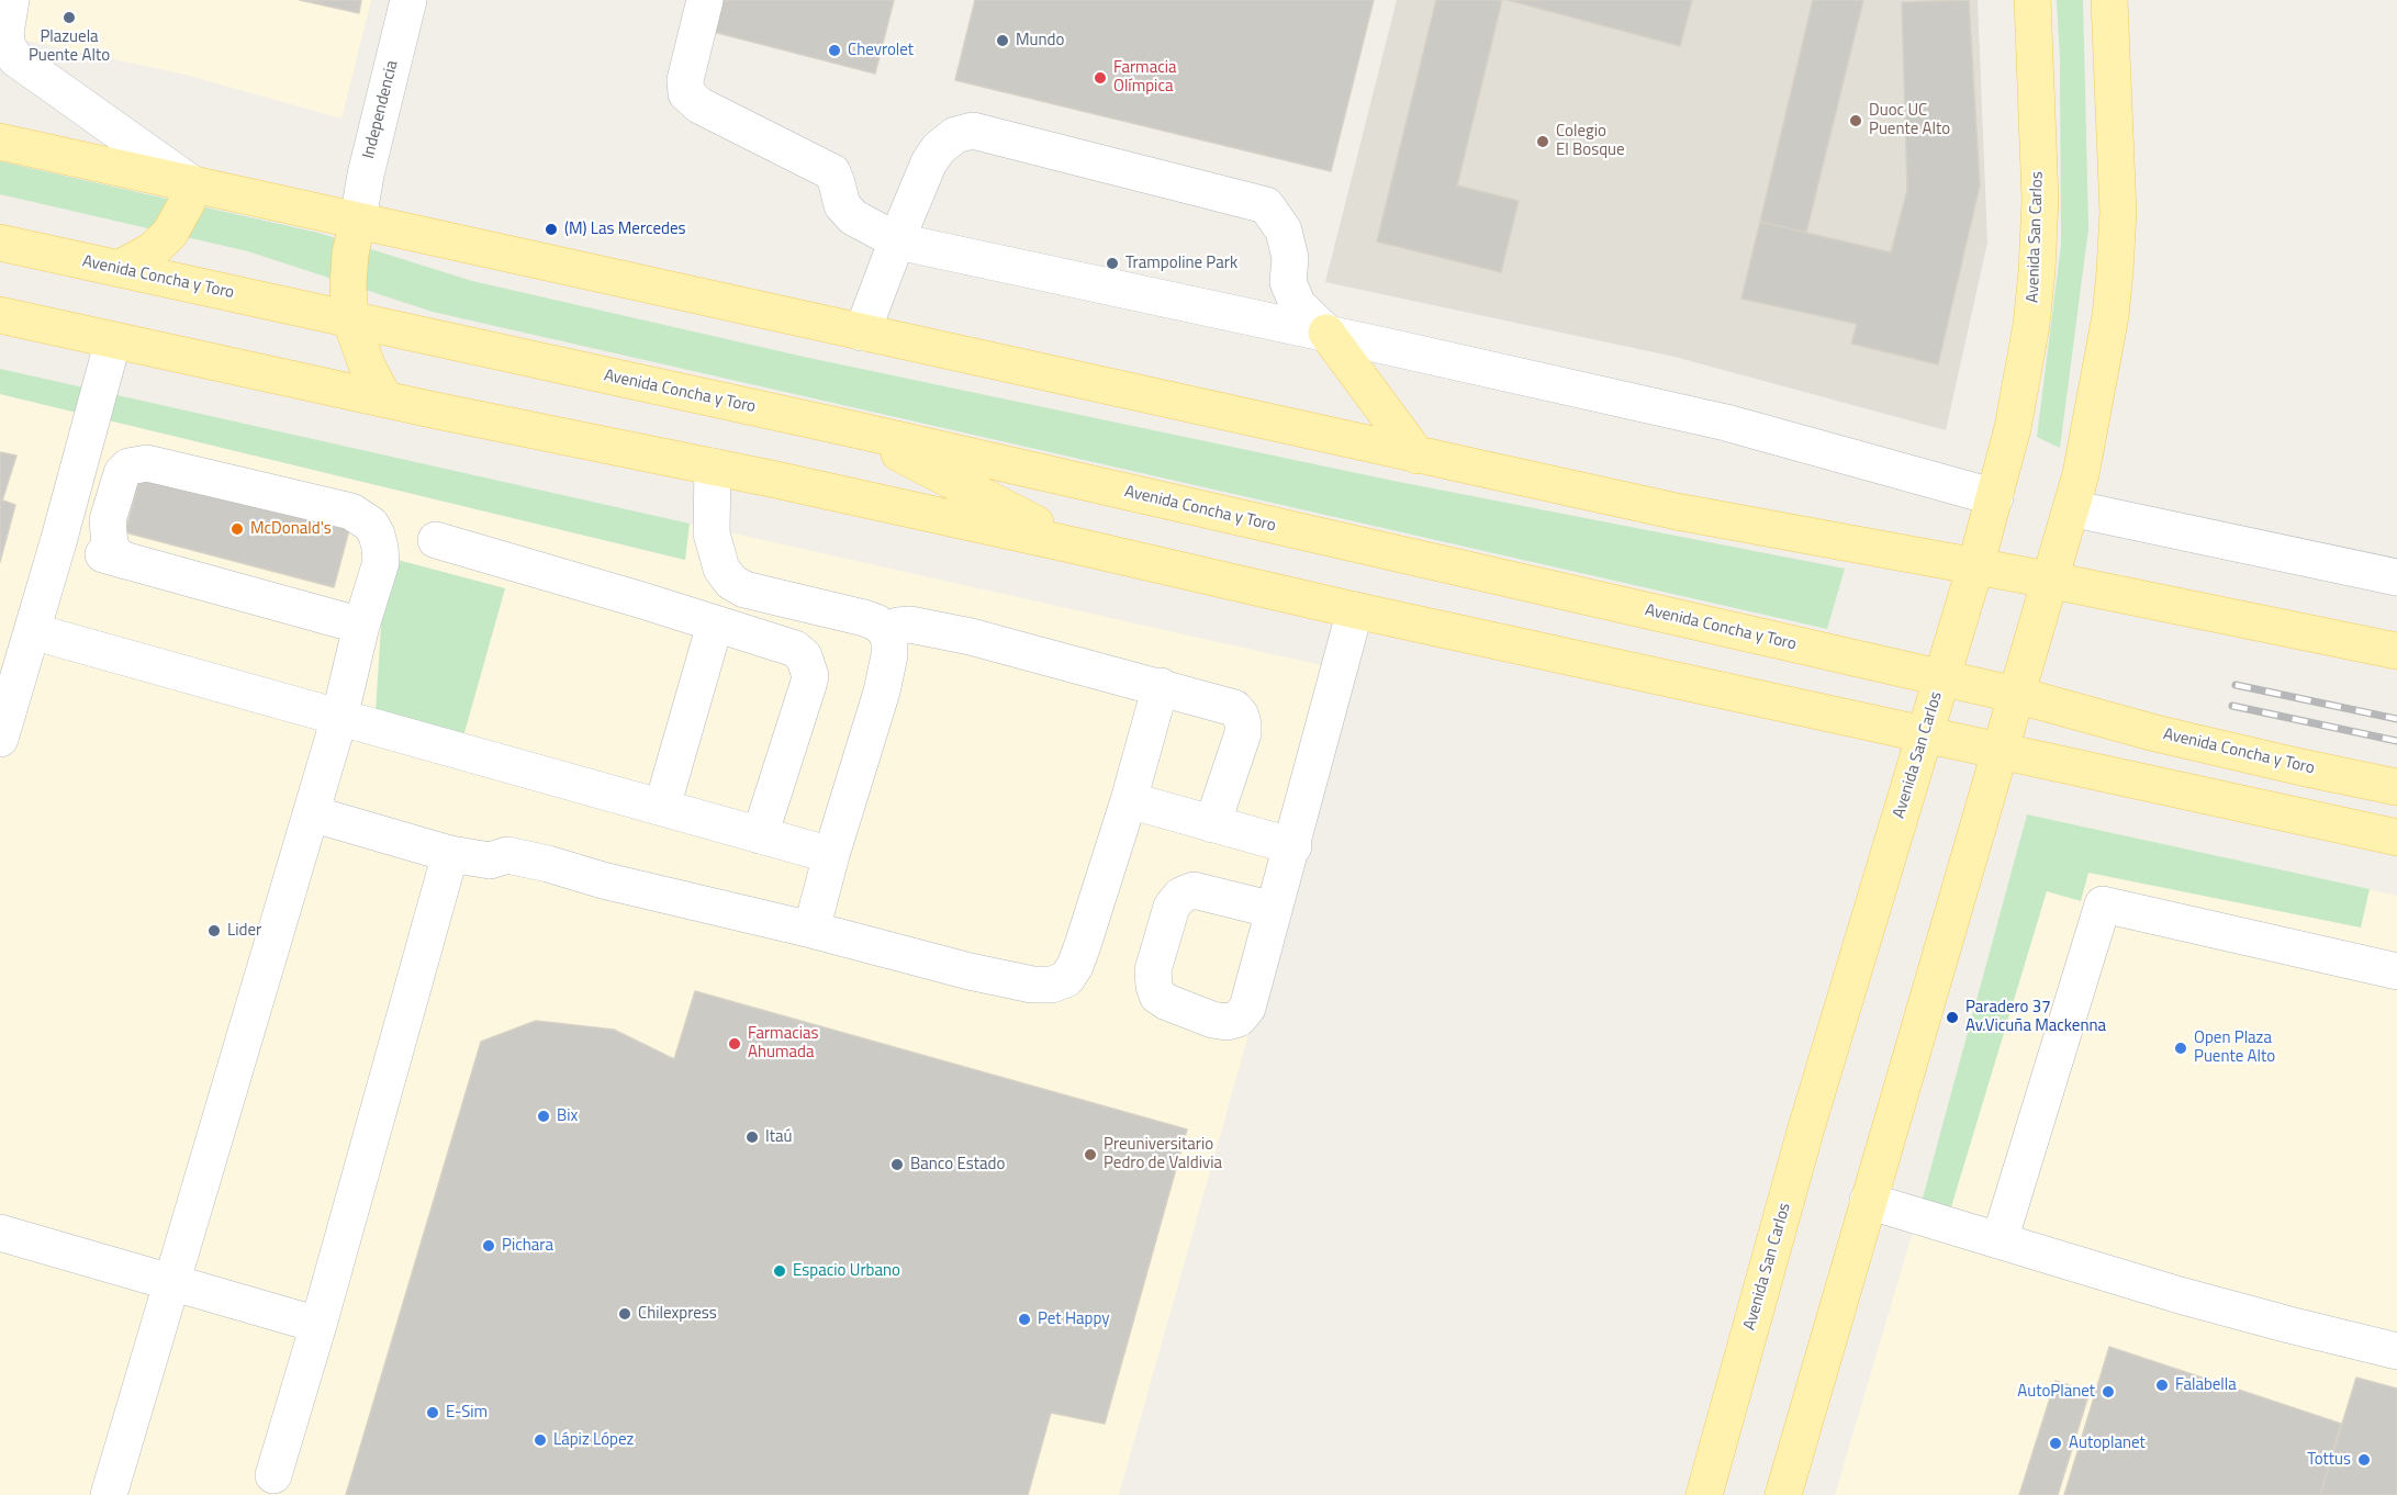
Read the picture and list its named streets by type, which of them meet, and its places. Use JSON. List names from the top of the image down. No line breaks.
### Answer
{"streets":{"main road":["Avenida San Carlos","Avenida Concha y Toro"],"street":["Independencia"]},"crossings":[["Avenida San Carlos","Avenida Concha y Toro"]],"places":["Plazuela Puente Alto","Mundo","Chevrolet","Farmacia Olímpica","Duoc UC Puente Alto","Colegio El Bosque","(M) Las Mercedes","Trampoline Park","McDonald's","Lider","Paradero 37 Av.Vicuña Mackenna","Farmacias Ahumada","Open Plaza Puente Alto","Bix","Itaú","Preuniversitario Pedro de Valdivia","Banco Estado","Pichara","Espacio Urbano","Chilexpress","Pet Happy","Falabella","AutoPlanet","E-Sim","Lápiz López","Autoplanet","Tottus"]}
